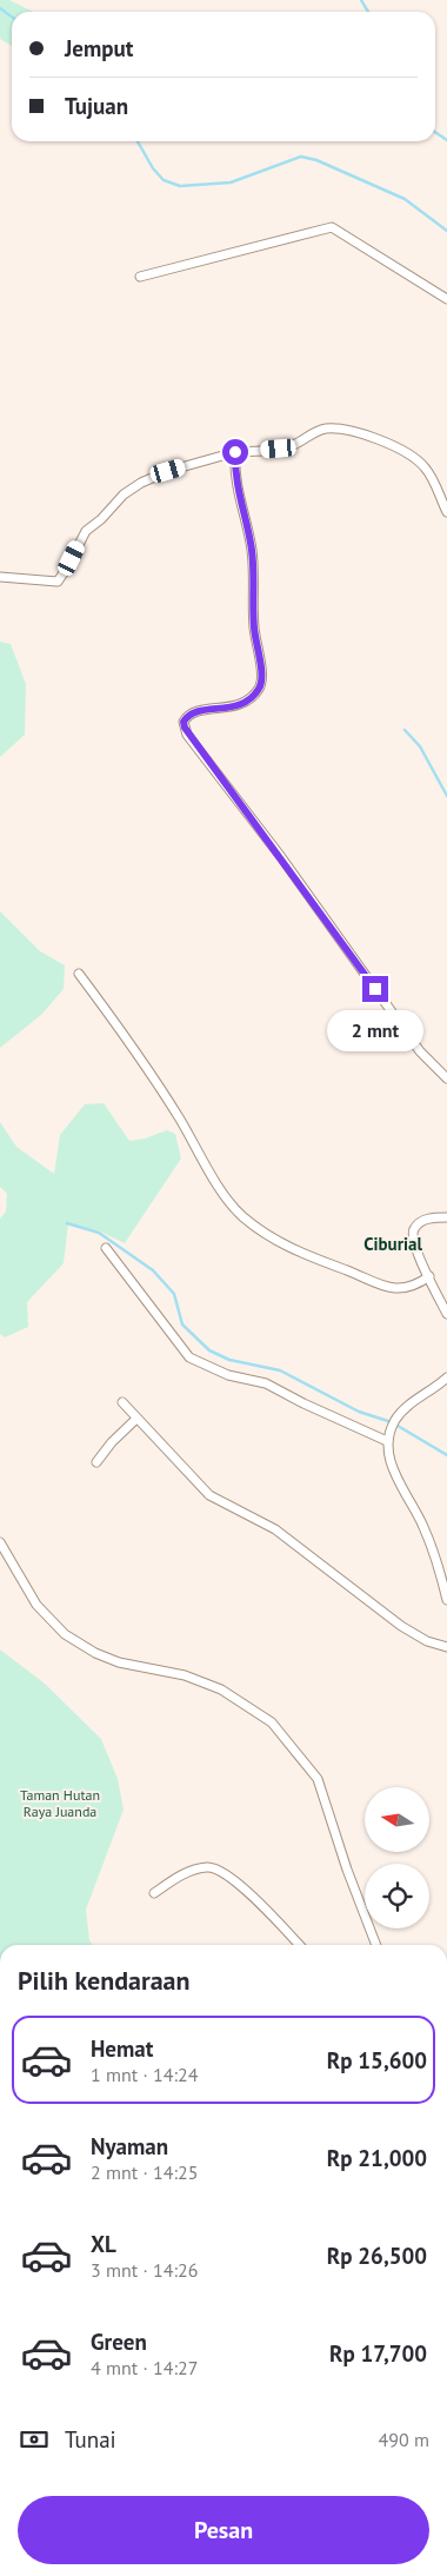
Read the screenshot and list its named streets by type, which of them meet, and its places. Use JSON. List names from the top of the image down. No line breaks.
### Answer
{"districts":["Ciburial"],"parks":["Taman Hutan Raya Juanda"],"north":"left","page":{"banner":["Jemput","Tujuan"],"bubble":"2 mnt","heading":"Pilih kendaraan","list":[{"name":"Hemat","note":"1 mnt · 14:24","value":"Rp 15,600"},{"name":"Nyaman","note":"2 mnt · 14:25","value":"Rp 21,000"},{"name":"XL","note":"3 mnt · 14:26","value":"Rp 26,500"},{"name":"Green","note":"4 mnt · 14:27","value":"Rp 17,700"}],"pay":["Tunai","490 m"],"buttons":"Pesan"}}
